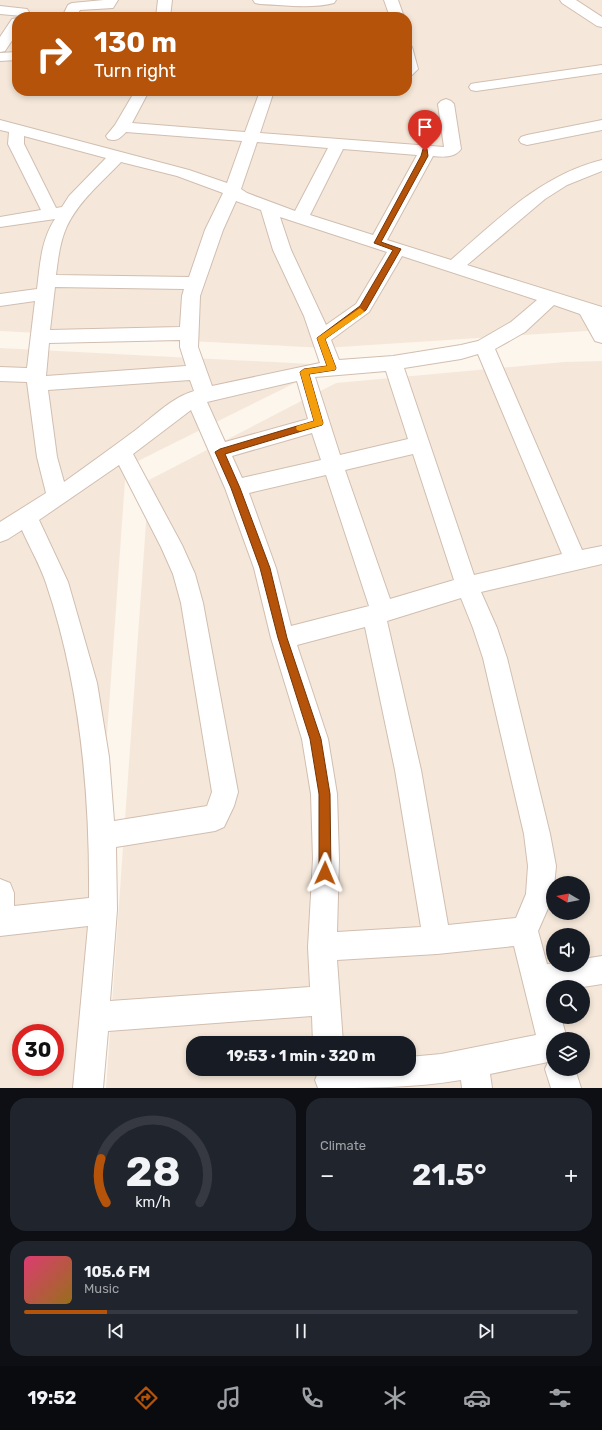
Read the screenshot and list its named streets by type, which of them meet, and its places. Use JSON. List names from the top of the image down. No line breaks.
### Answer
{"north":"left","page":{"turn":["130 m","Turn right"],"limit":"30","trip":"19:53 · 1 min · 320 m","tile":"Climate","heat":["−","21.5°","+"],"song":["105.6 FM","Music"],"tabs":"19:52","gauge":["28","km/h"]}}
